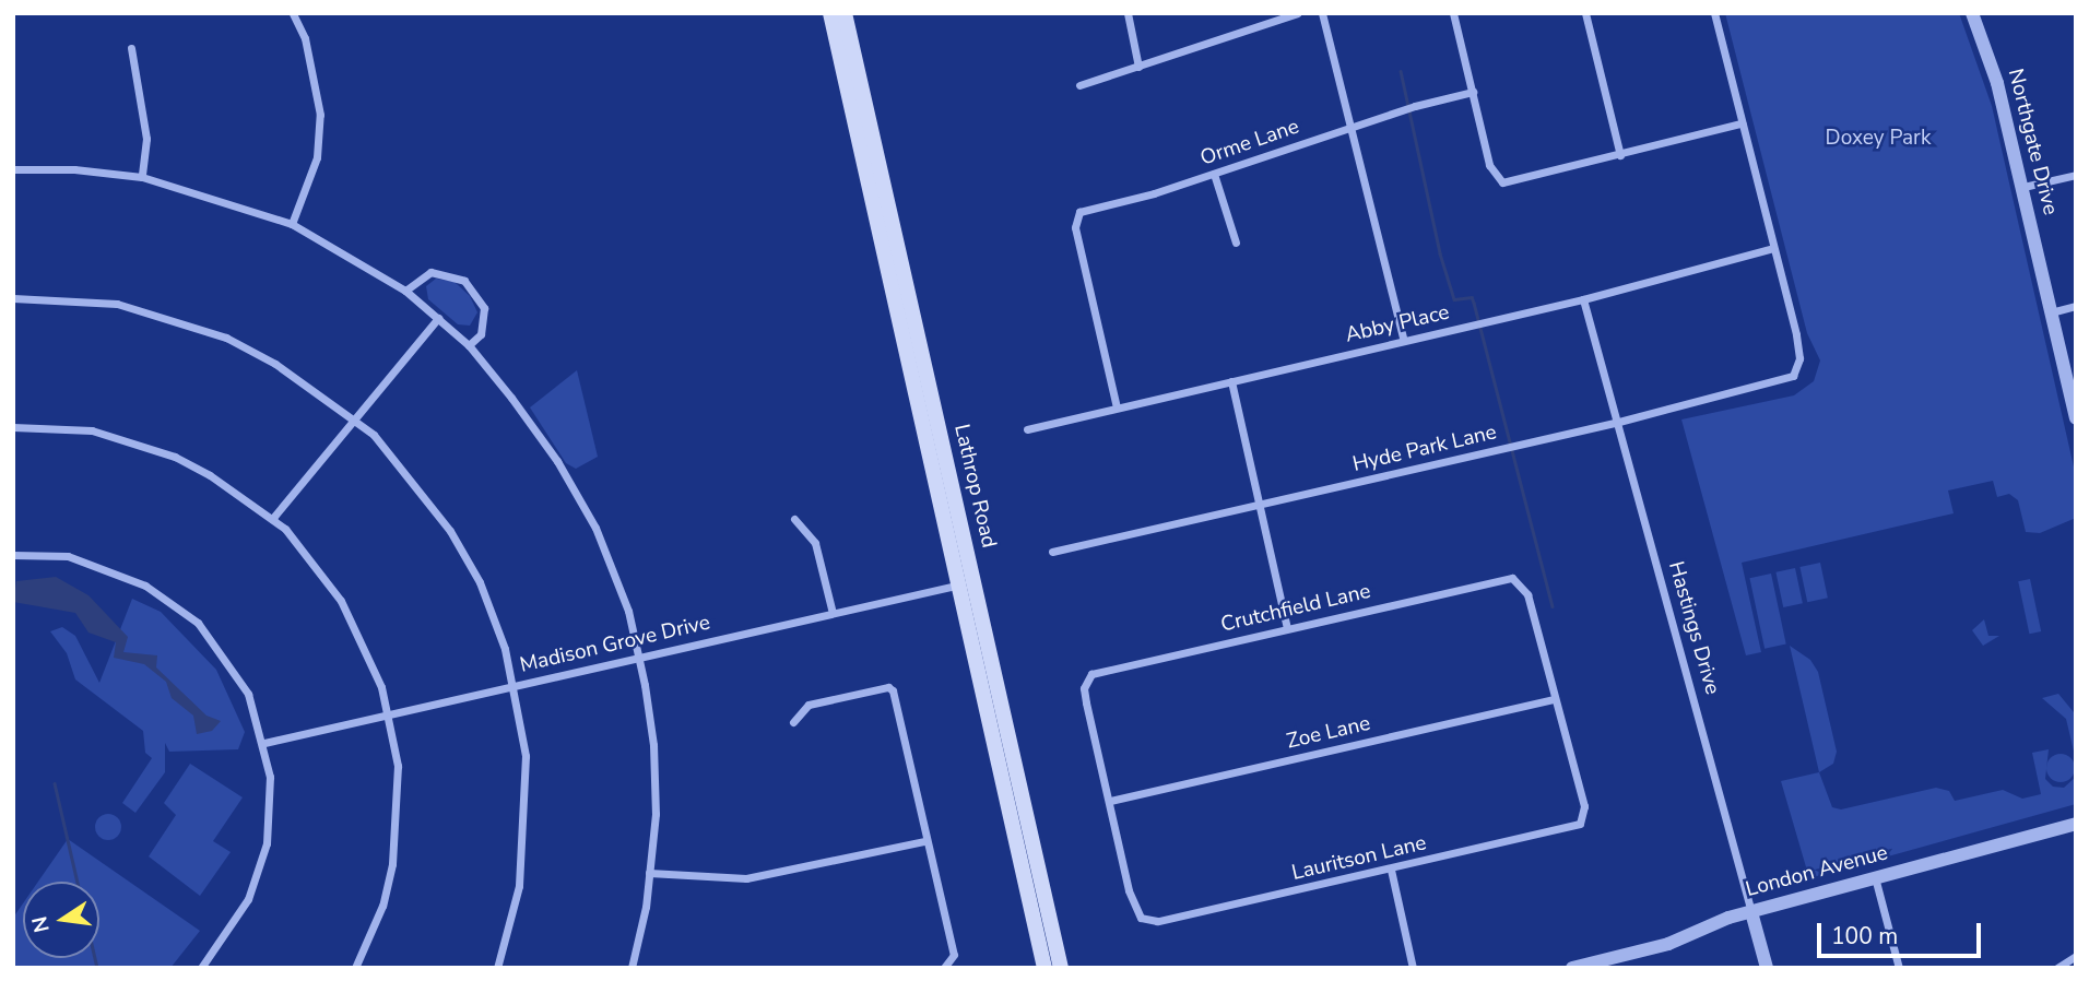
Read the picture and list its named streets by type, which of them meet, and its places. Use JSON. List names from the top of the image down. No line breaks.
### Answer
{"streets":{"main road":["Lathrop Road"],"street":["Northgate Drive","Orme Lane","Abby Place","Hyde Park Lane","Crutchfield Lane","Hastings Drive","Madison Grove Drive","Zoe Lane","Lauritson Lane","London Avenue"]},"crossings":[["Orme Lane","Abby Place"],["Abby Place","Hyde Park Lane"],["Abby Place","Hastings Drive"],["Hyde Park Lane","Hastings Drive"],["Lathrop Road","Madison Grove Drive"],["Crutchfield Lane","Zoe Lane"],["Crutchfield Lane","Lauritson Lane"],["Hastings Drive","London Avenue"],["Zoe Lane","Lauritson Lane"]],"parks":["Doxey Park"],"scale_bar":"100 m","north":"left"}
